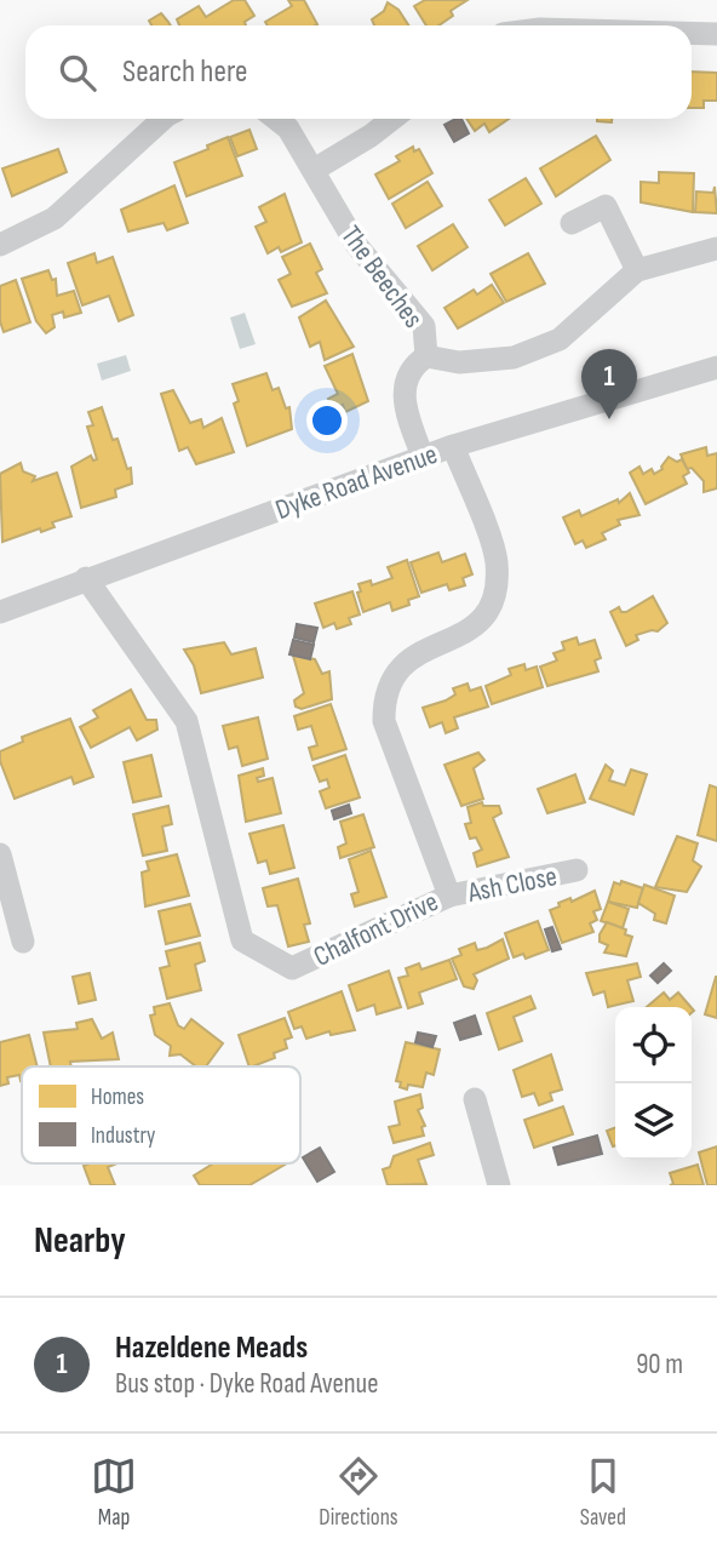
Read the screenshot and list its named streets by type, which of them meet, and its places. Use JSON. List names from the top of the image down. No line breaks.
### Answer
{"streets":{"street":["The Beeches","Dyke Road Avenue","Ash Close","Chalfont Drive"]},"crossings":[["The Beeches","Dyke Road Avenue"],["Dyke Road Avenue","Chalfont Drive"],["Ash Close","Chalfont Drive"]],"legend":["Homes","Industry"],"page":{"search":"Search here","pins":"1","heading":"Nearby","list":[{"mark":"1","name":"Hazeldene Meads","note":"Bus stop · Dyke Road Avenue","value":"90 m"}],"nav":["Map","Directions","Saved"]}}
